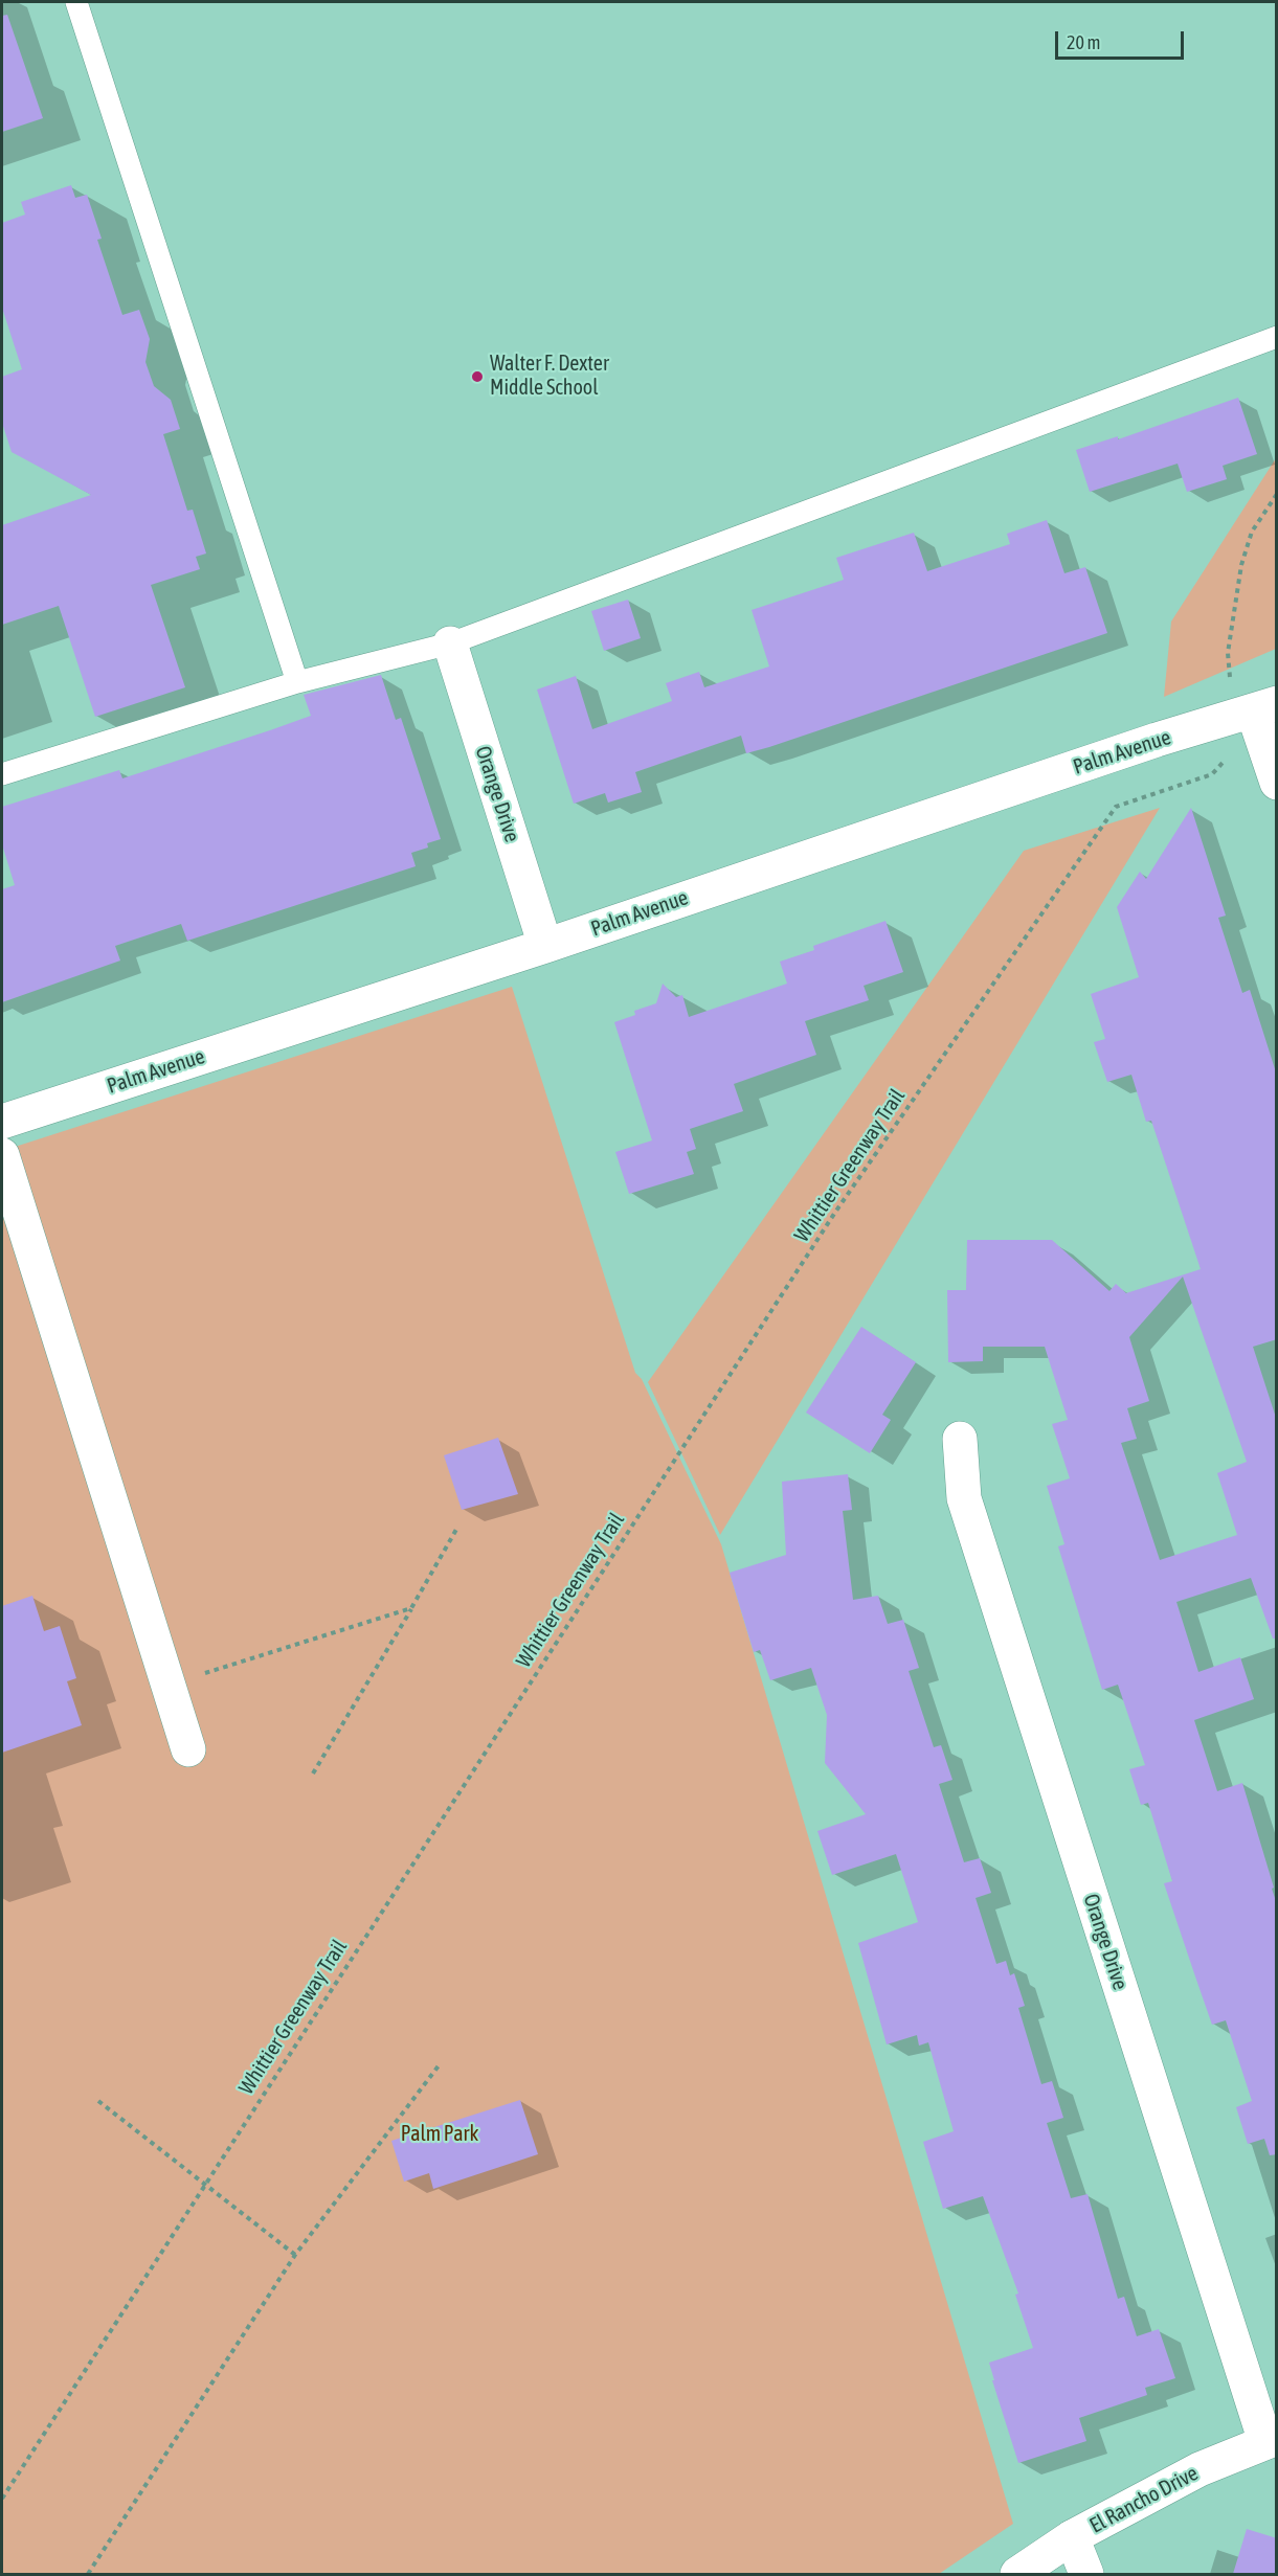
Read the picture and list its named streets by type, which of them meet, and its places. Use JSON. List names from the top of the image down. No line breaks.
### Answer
{"streets":{"street":["Palm Avenue","Orange Drive","El Rancho Drive"],"path":["Whittier Greenway Trail"]},"crossings":[["Palm Avenue","Orange Drive"],["Orange Drive","El Rancho Drive"]],"parks":["Palm Park"],"places":["Walter F. Dexter Middle School"],"scale_bar":"20 m"}
